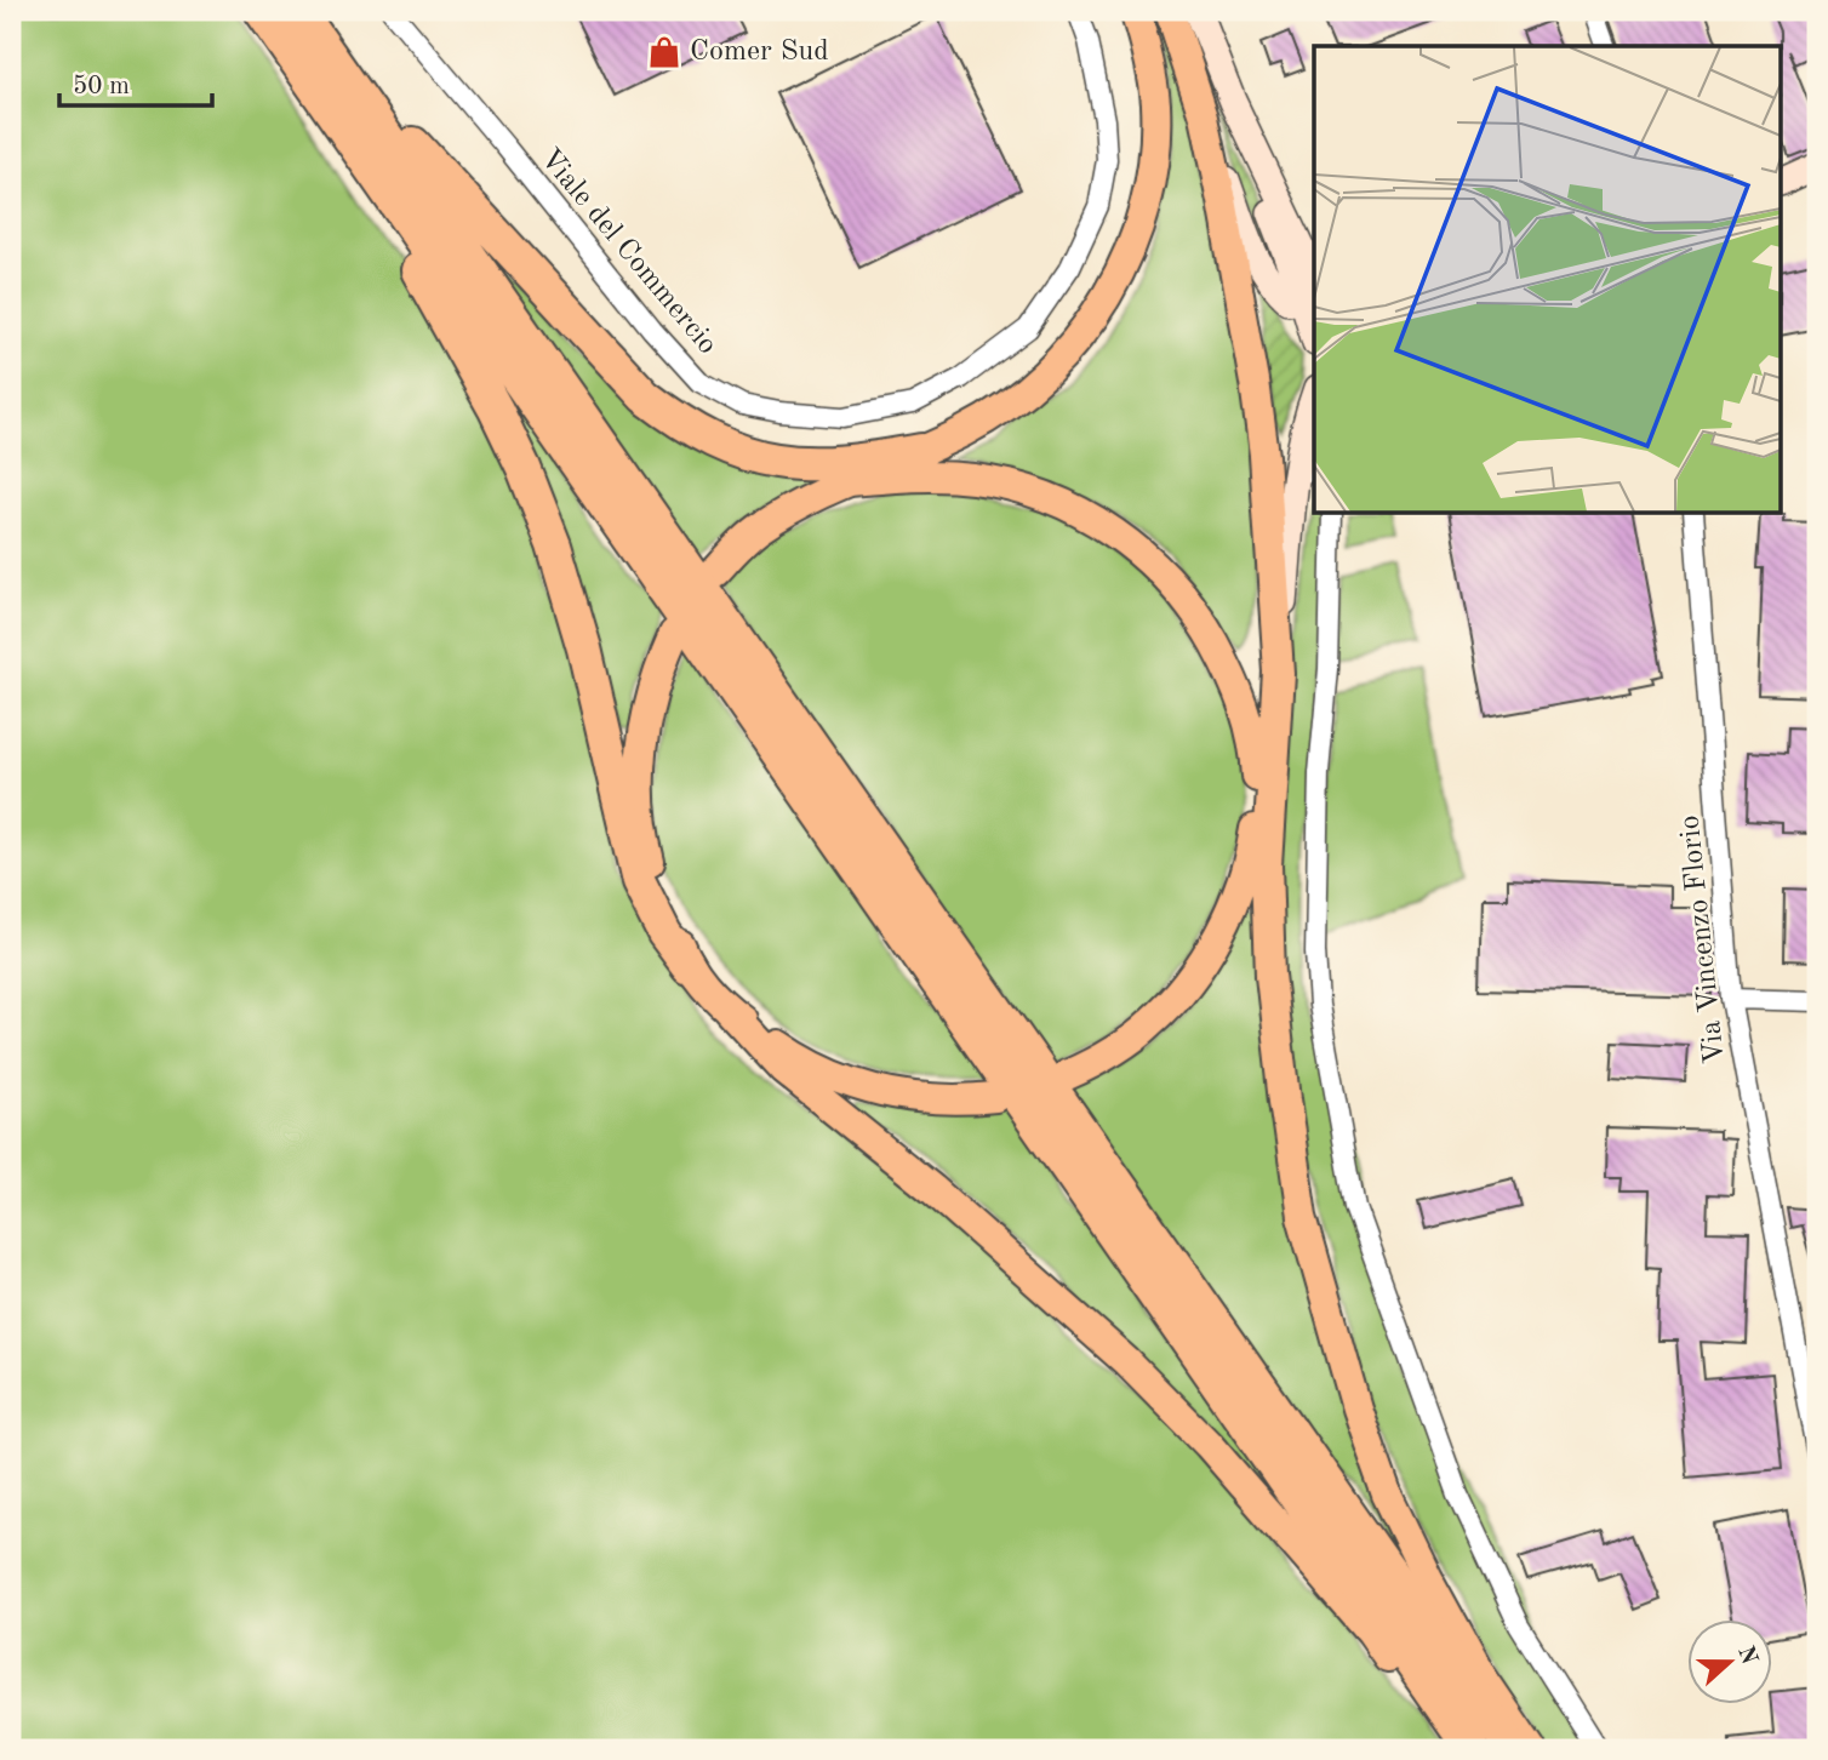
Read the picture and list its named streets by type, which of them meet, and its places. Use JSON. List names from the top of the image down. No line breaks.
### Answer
{"streets":{"street":["Viale del Commercio","Via Vincenzo Florio"]},"places":{"shop":["Comer Sud"]},"scale_bar":"50 m","north":"right"}
